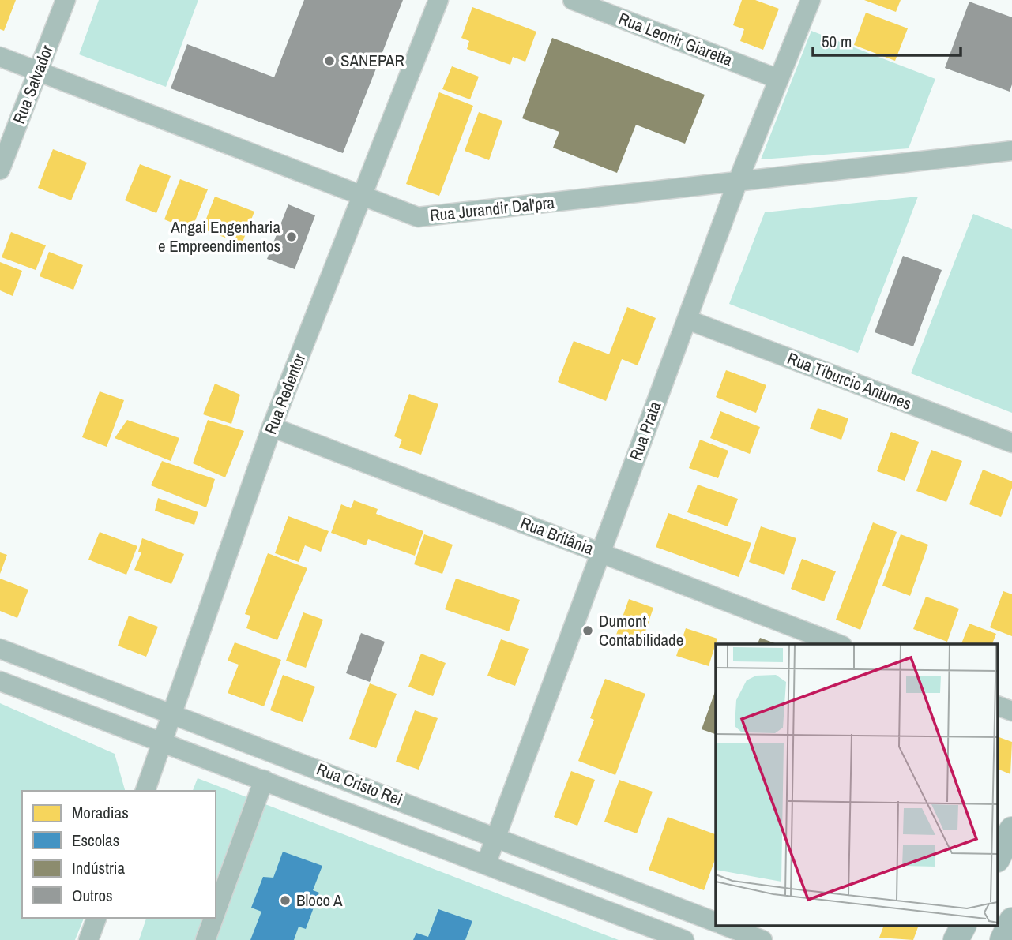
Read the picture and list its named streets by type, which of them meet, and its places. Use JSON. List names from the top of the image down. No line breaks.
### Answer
{"streets":{"street":["Rua Leonir Giaretta","Rua Salvador","Rua Jurandir Dal'pra","Rua Tíburcio Antunes","Rua Redentor","Rua Prata","Rua Britânia","Rua Cristo Rei"]},"crossings":[["Rua Leonir Giaretta","Rua Prata"],["Rua Salvador","Rua Jurandir Dal'pra"],["Rua Jurandir Dal'pra","Rua Redentor"],["Rua Jurandir Dal'pra","Rua Prata"],["Rua Tíburcio Antunes","Rua Prata"],["Rua Redentor","Rua Britânia"],["Rua Redentor","Rua Cristo Rei"],["Rua Prata","Rua Britânia"],["Rua Prata","Rua Cristo Rei"]],"places":["SANEPAR","Angai Engenharia e Empreendimentos","Dumont Contabilidade","Bloco A"],"legend":["Moradias","Escolas","Indústria","Outros"],"scale_bar":"50 m"}
